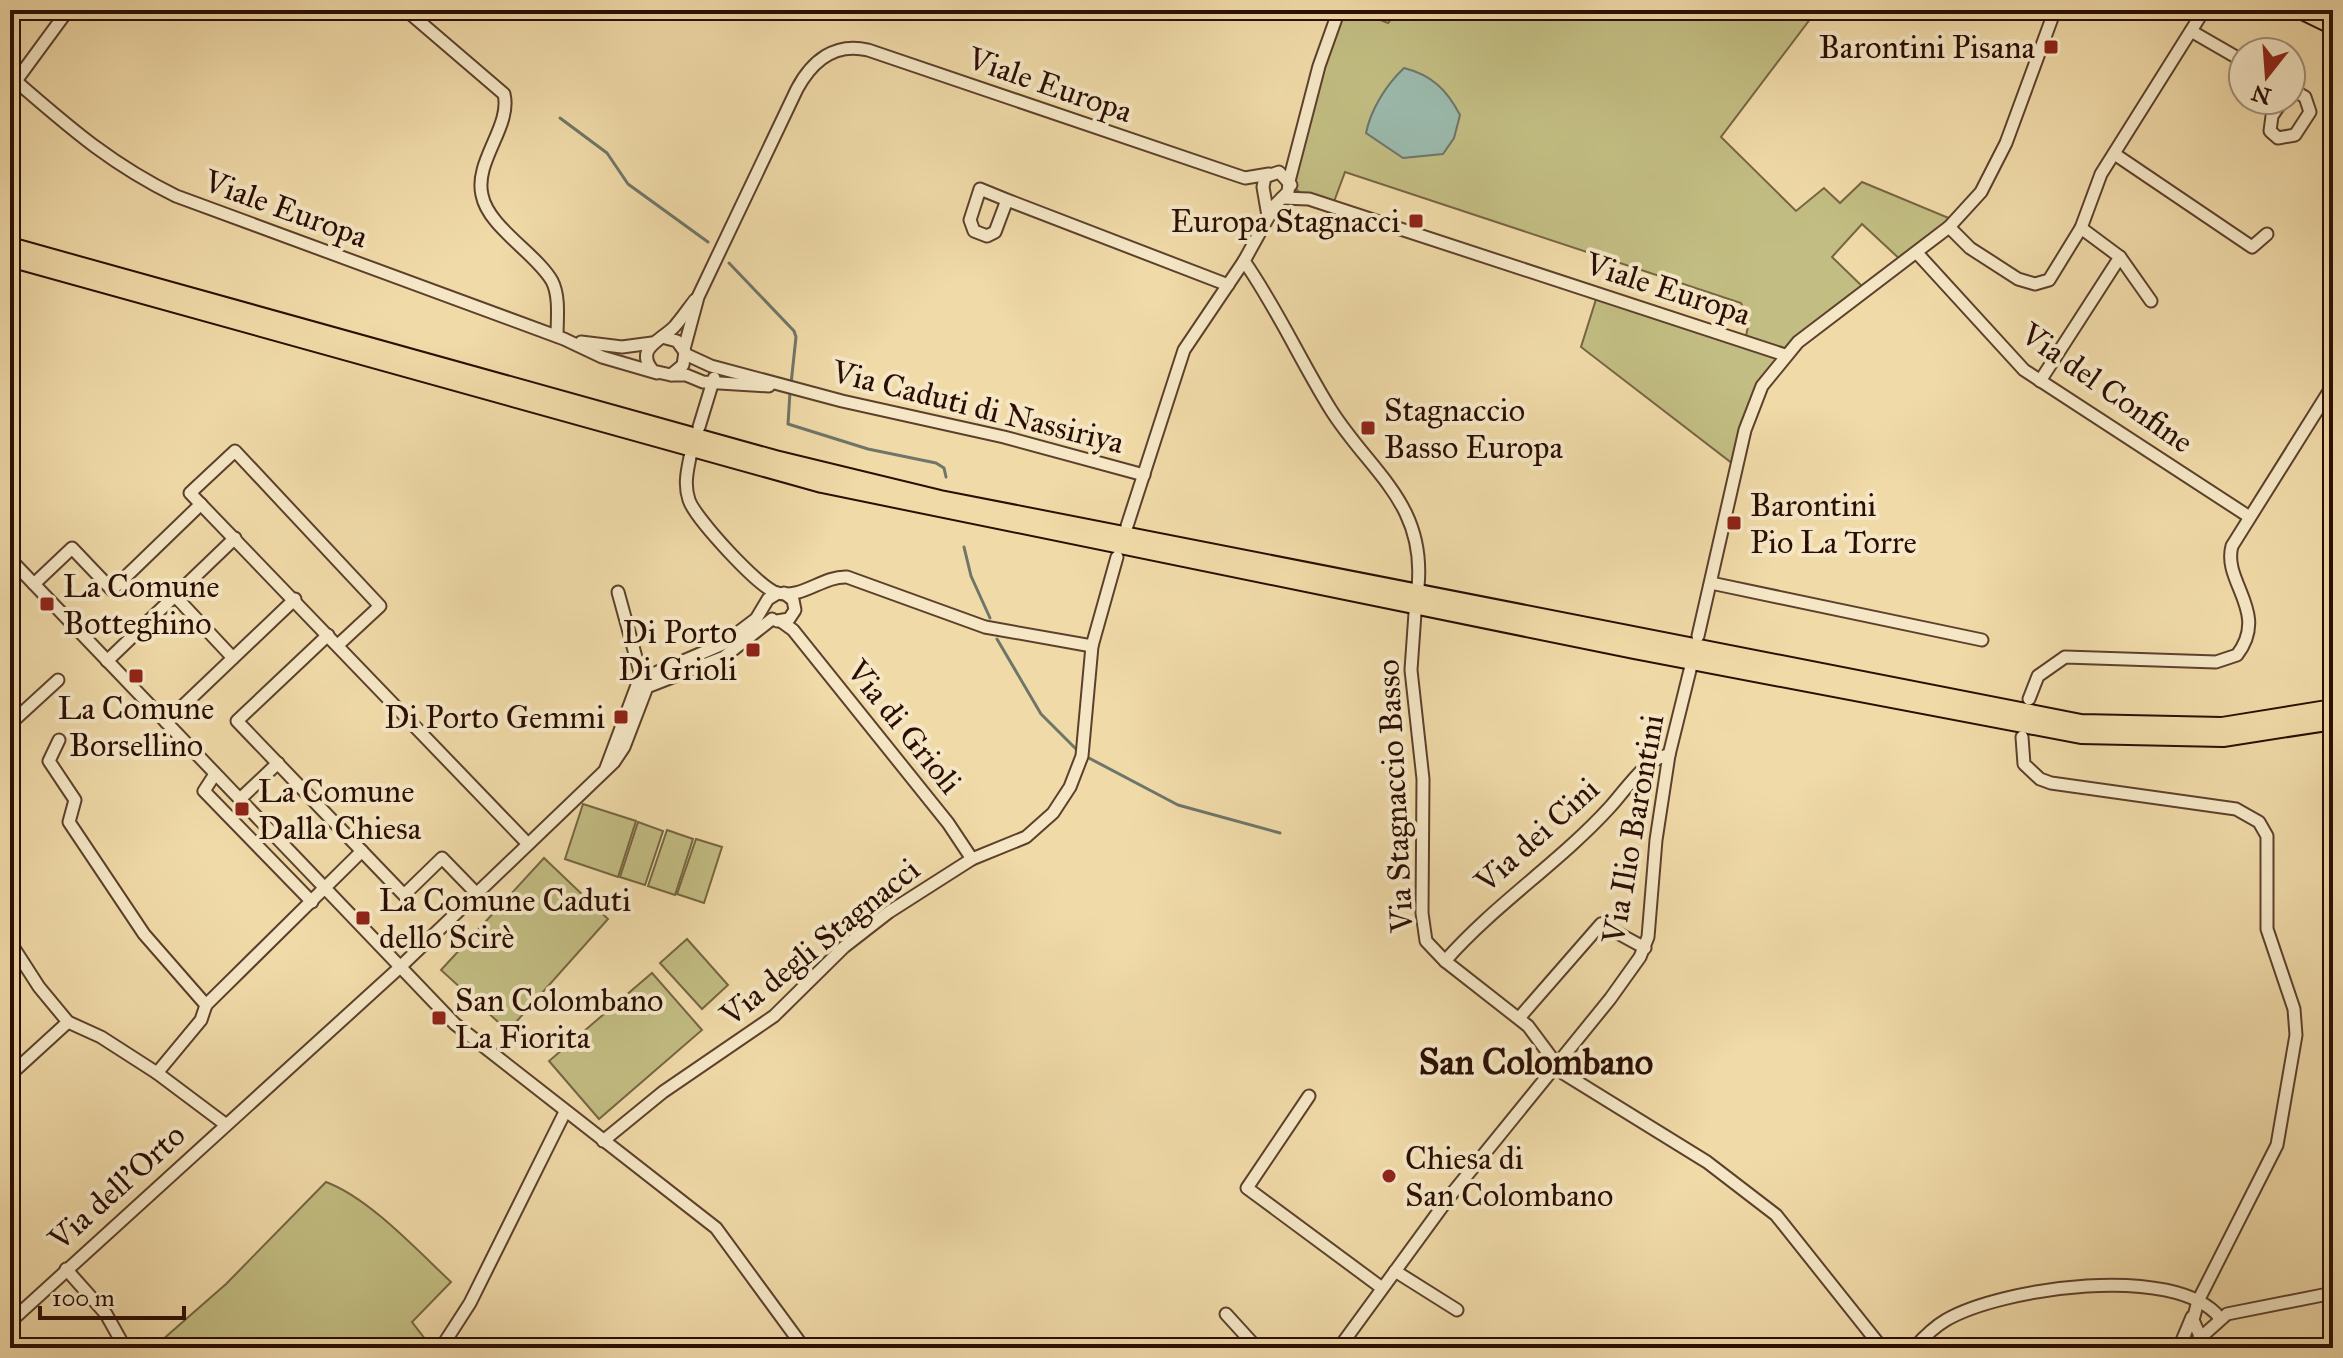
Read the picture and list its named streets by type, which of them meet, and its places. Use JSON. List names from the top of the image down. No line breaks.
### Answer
{"streets":{"street":["Viale Europa","Via del Confine","Via Caduti di Nassiriya","Via di Grioli","Via Stagnaccio Basso","Via Ilio Barontini","Via dei Cini","Via degli Stagnacci","Via dell'Orto"]},"crossings":[["Viale Europa","Via Caduti di Nassiriya"],["Via di Grioli","Via degli Stagnacci"],["Via Stagnaccio Basso","Via Ilio Barontini"],["Via Stagnaccio Basso","Via dei Cini"],["Via Ilio Barontini","Via dei Cini"]],"districts":["San Colombano"],"places":{"transit":["Barontini Pisana","Europa Stagnacci","Stagnaccio Basso Europa","Barontini Pio La Torre","La Comune Botteghino","Di Porto Di Grioli","La Comune Borsellino","Di Porto Gemmi","La Comune Dalla Chiesa","La Comune Caduti dello Scirè","San Colombano La Fiorita"],"other":["Chiesa di San Colombano"]},"scale_bar":"100 m","north":"bottom"}
